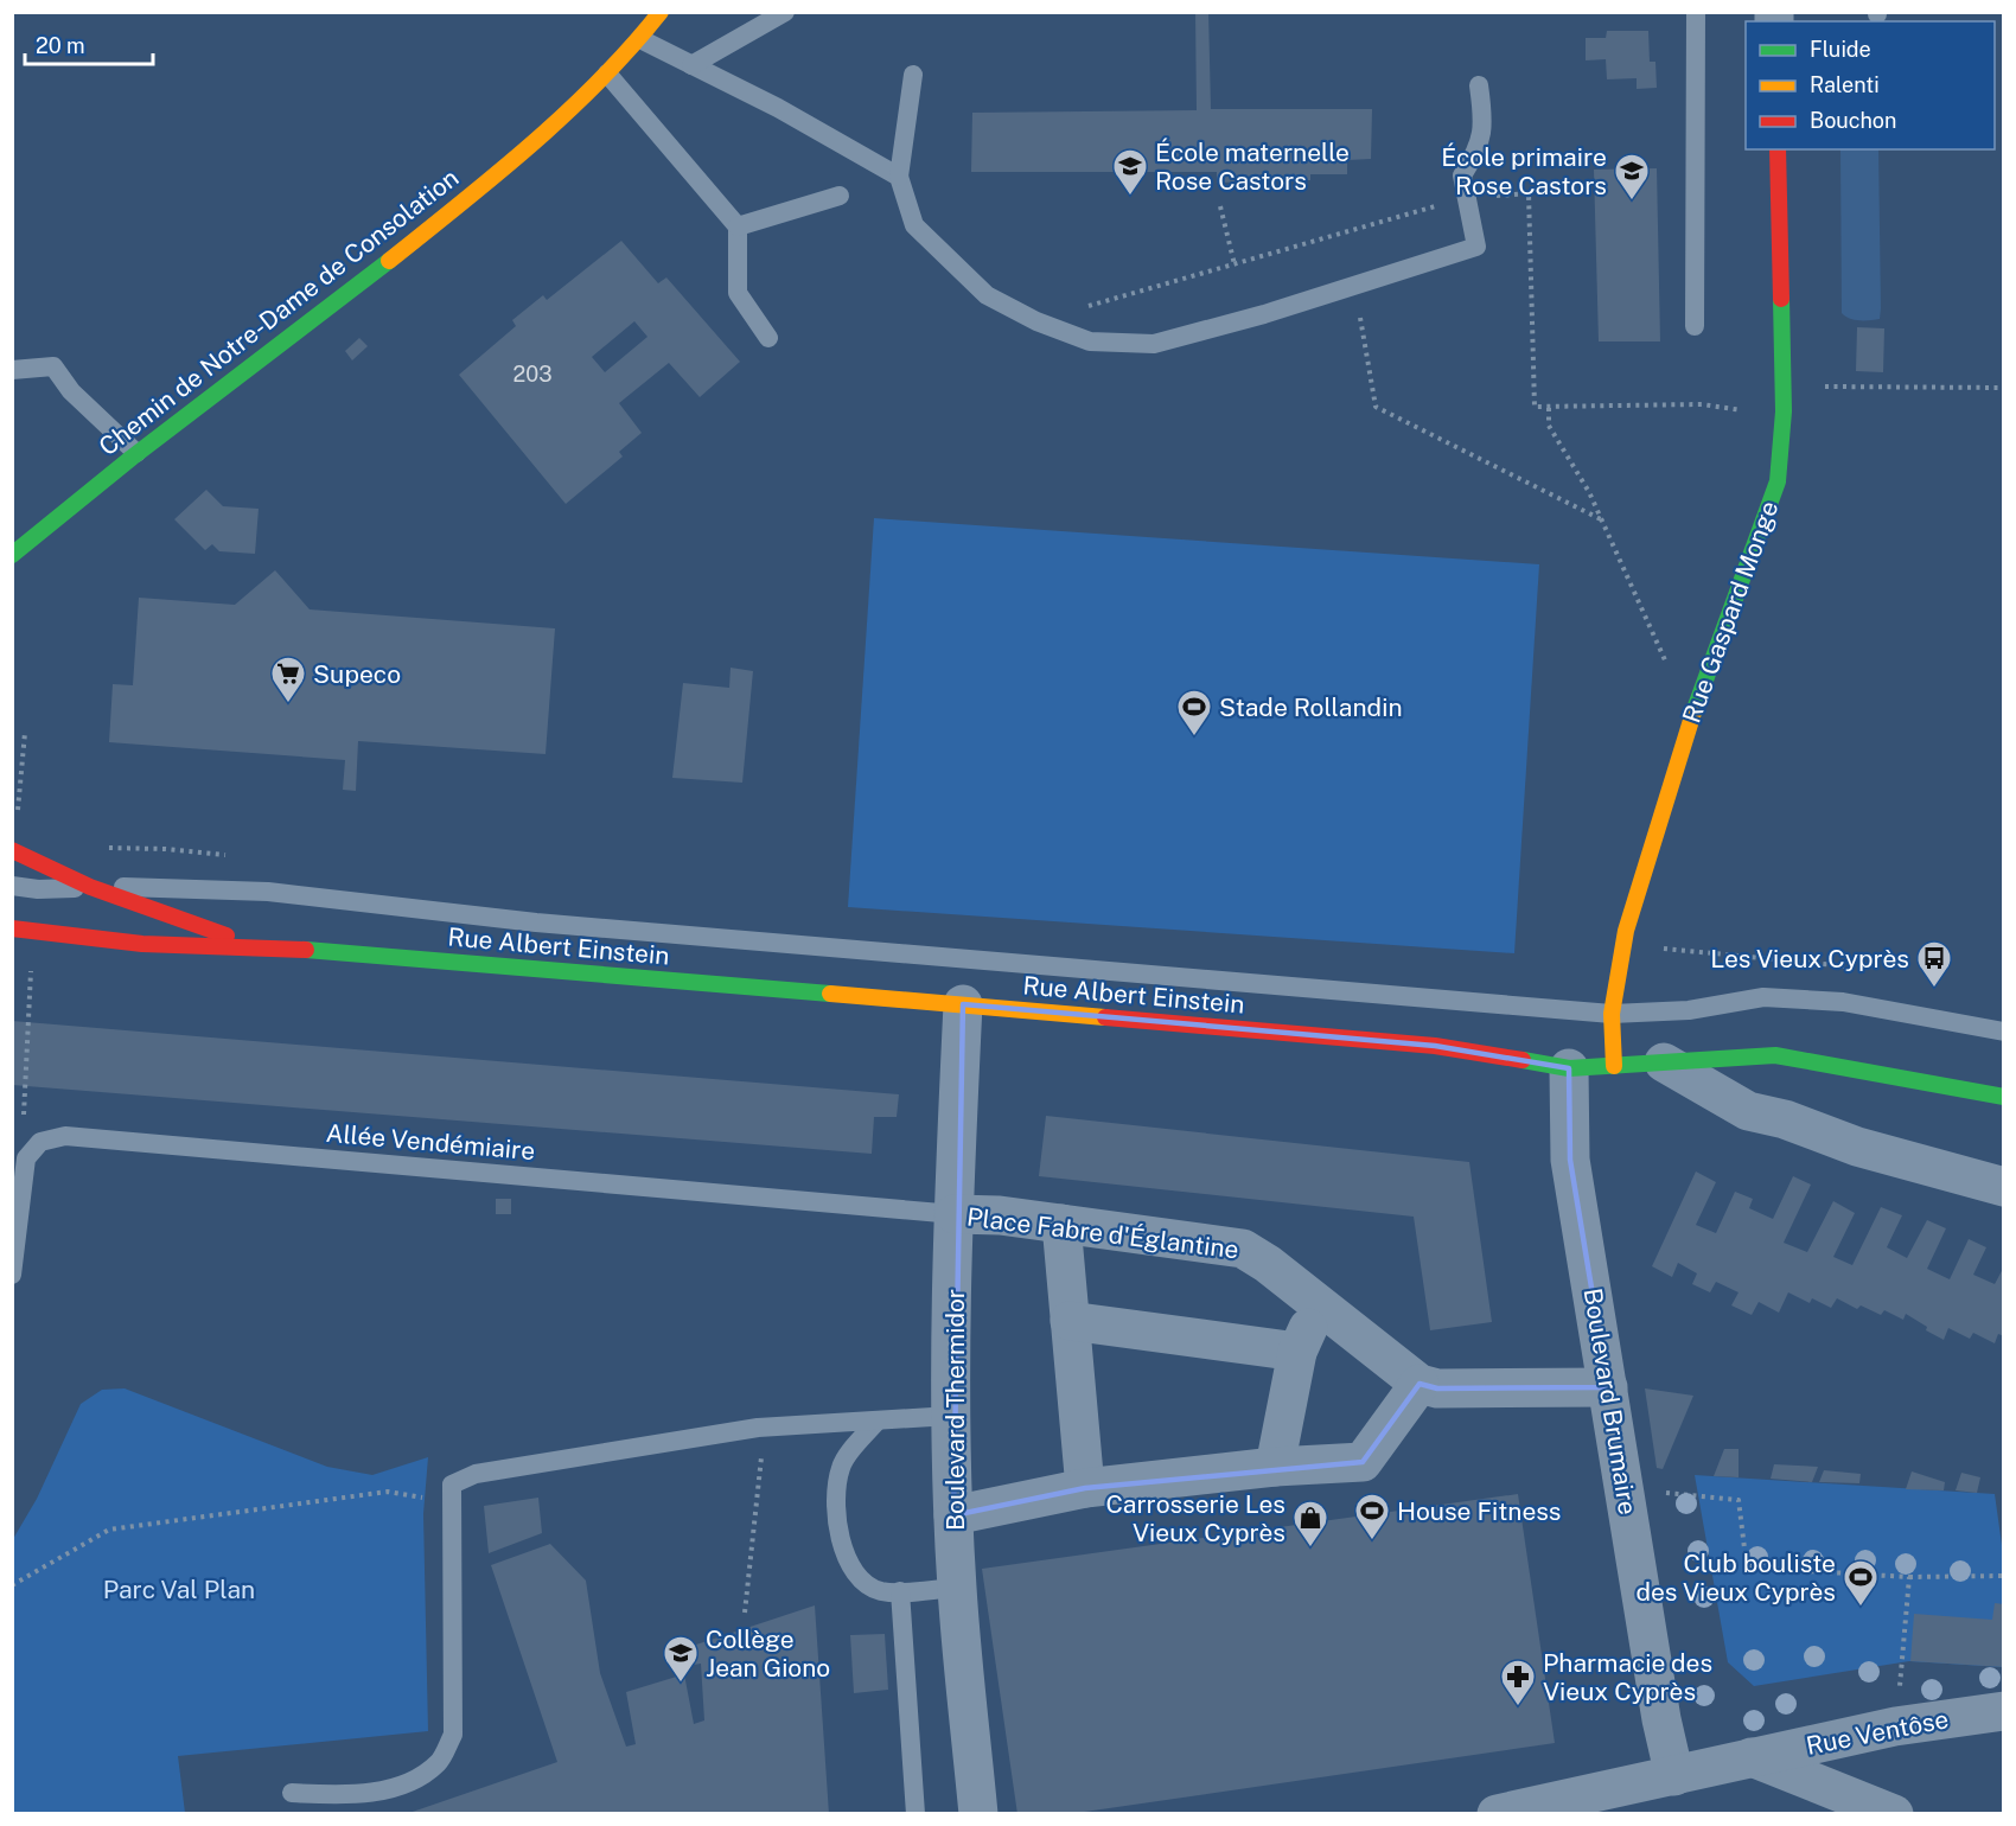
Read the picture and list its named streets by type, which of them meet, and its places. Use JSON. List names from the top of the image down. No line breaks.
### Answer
{"streets":{"street":["Chemin de Notre-Dame de Consolation","Rue Gaspard Monge","Rue Albert Einstein","Place Fabre d'Églantine","Boulevard Brumaire","Boulevard Thermidor","Rue Ventôse"],"lane":["Allée Vendémiaire"]},"crossings":[["Rue Gaspard Monge","Rue Albert Einstein"],["Rue Albert Einstein","Boulevard Brumaire"],["Rue Albert Einstein","Boulevard Thermidor"],["Allée Vendémiaire","Place Fabre d'Églantine"],["Allée Vendémiaire","Boulevard Thermidor"],["Place Fabre d'Églantine","Boulevard Brumaire"],["Place Fabre d'Églantine","Boulevard Thermidor"],["Boulevard Brumaire","Rue Ventôse"]],"parks":["Parc Val Plan"],"places":{"school or university":["École maternelle Rose Castors","École primaire Rose Castors","Collège Jean Giono"],"supermarket":["Supeco"],"sports":["Stade Rollandin","House Fitness","Club bouliste des Vieux Cyprès"],"bus stop":["Les Vieux Cyprès"],"shop":["Carrosserie Les Vieux Cyprès"],"pharmacy":["Pharmacie des Vieux Cyprès"]},"house_numbers":["203"],"legend":["Fluide","Ralenti","Bouchon"],"scale_bar":"20 m"}
